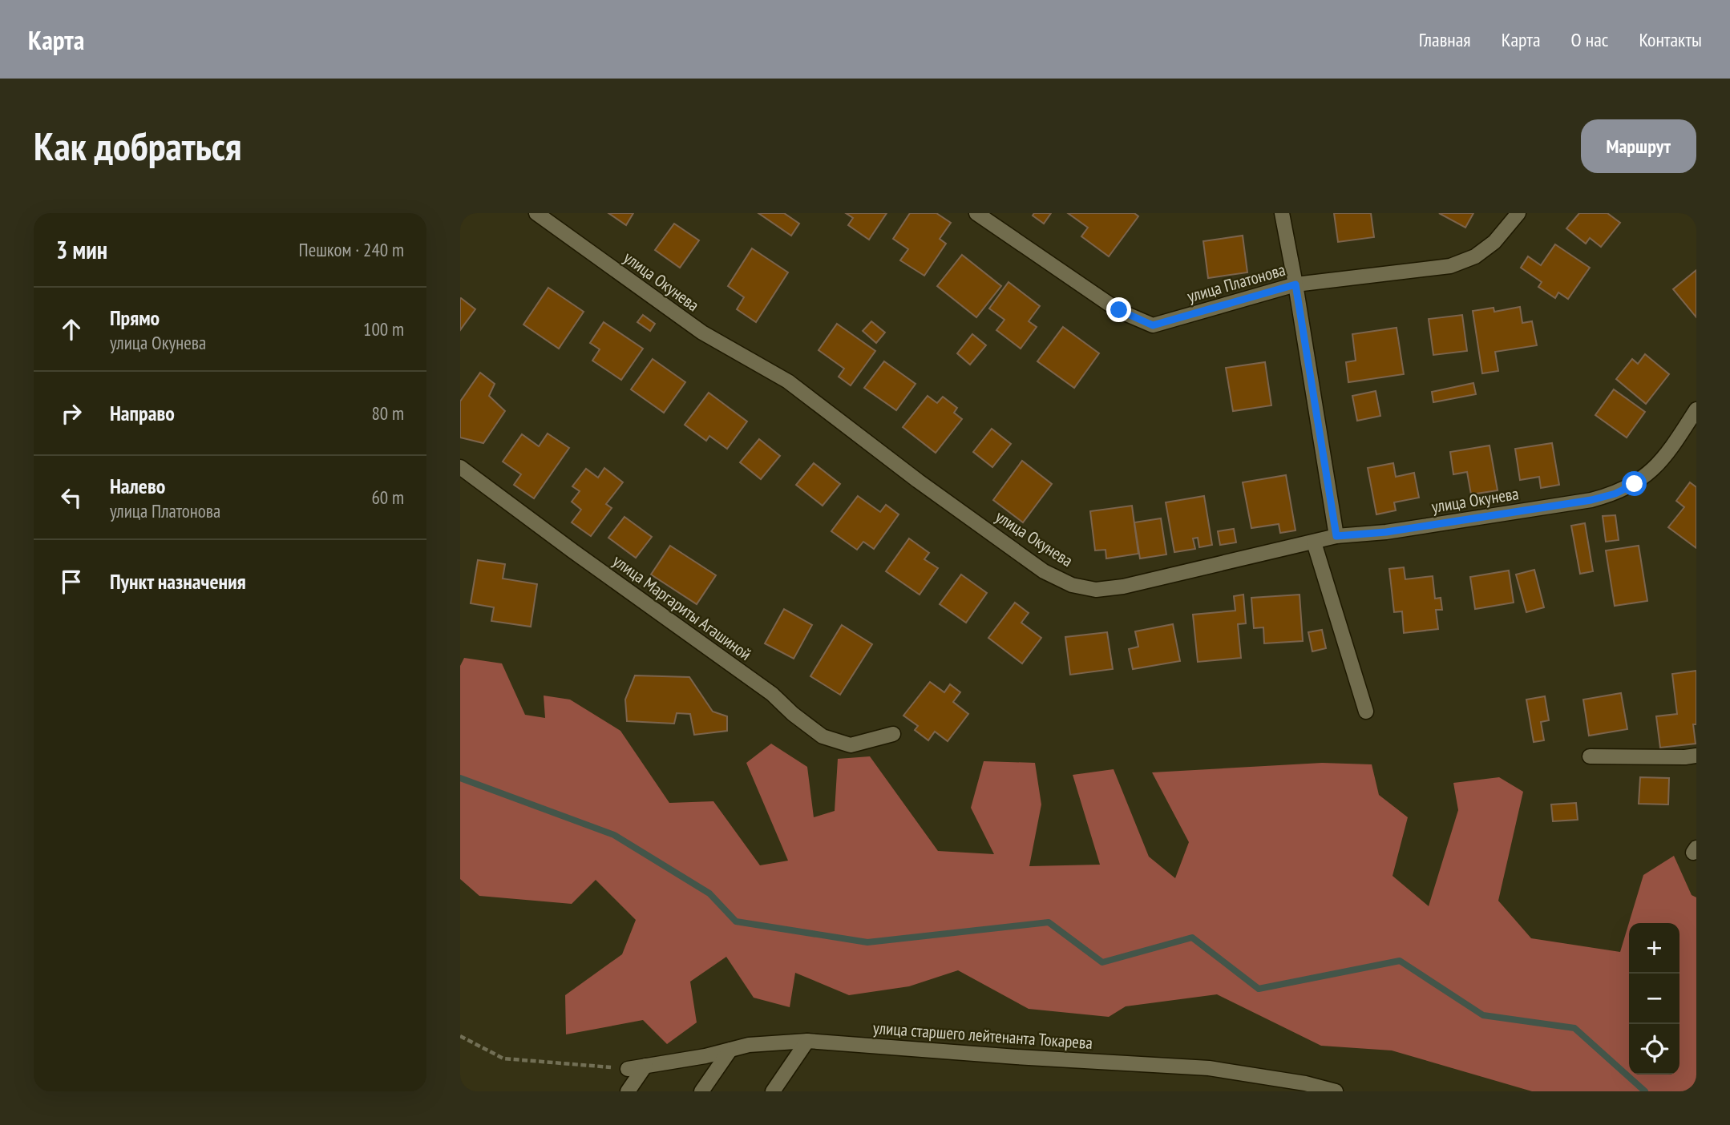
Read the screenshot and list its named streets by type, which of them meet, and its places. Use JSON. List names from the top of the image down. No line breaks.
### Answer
{"streets":{"street":["улица Окунева","улица Платонова","улица Маргариты Агашиной","улица старшего лейтенанта Токарева"]},"page":{"header":"Карта","nav":["Главная","Карта","О нас","Контакты"],"buttons":"Маршрут","title":"Как добраться","heading":["3 мин","Пешком · 240 m"],"list":[["Прямо","улица Окунева","100 m"],["Направо","80 m"],["Налево","улица Платонова","60 m"],"Пункт назначения"],"map_buttons":["+","−"]}}
